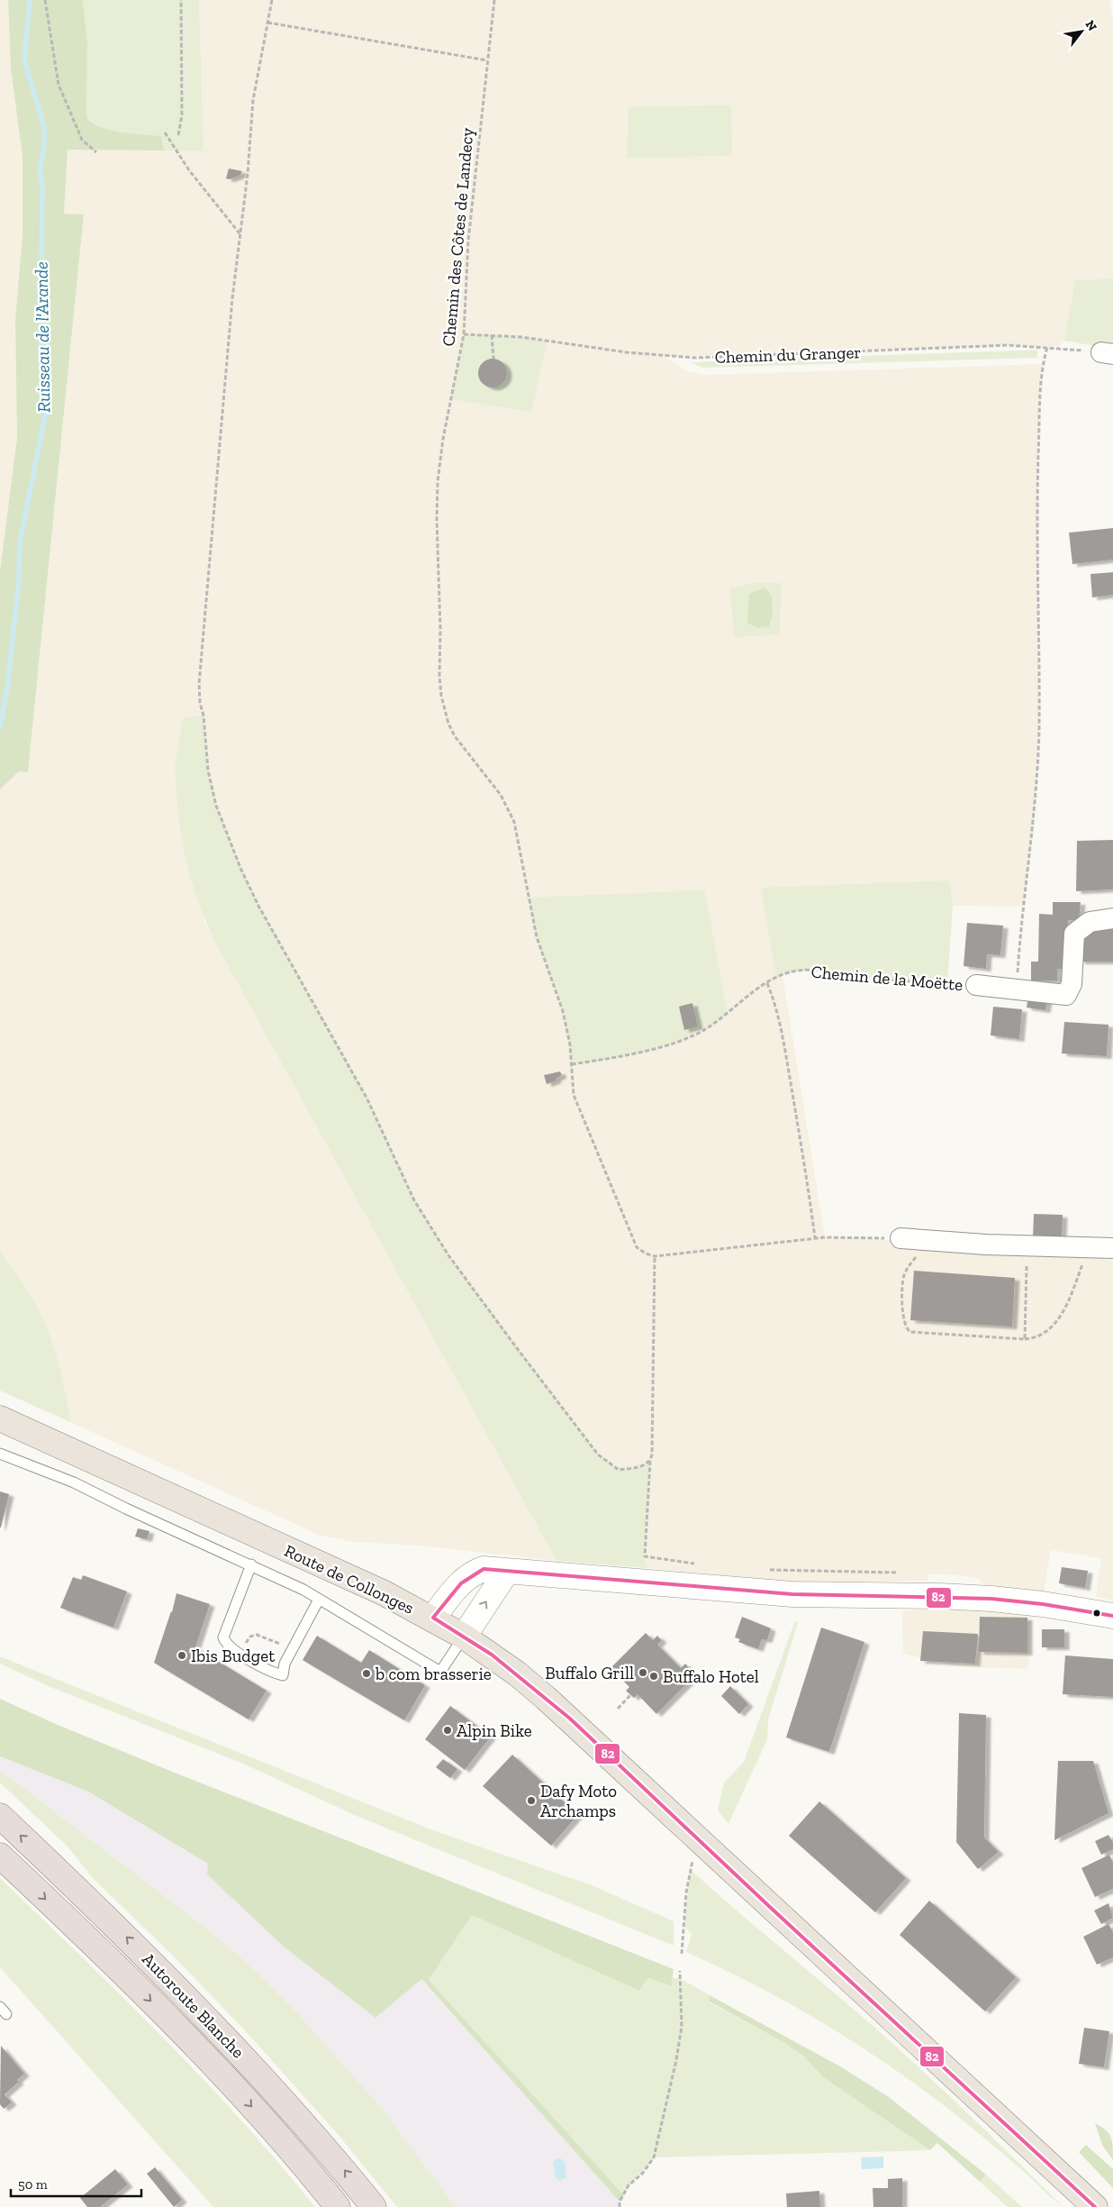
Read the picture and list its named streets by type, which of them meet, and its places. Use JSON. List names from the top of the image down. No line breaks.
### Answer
{"streets":{"highway":["Autoroute Blanche"],"main road":["Route de Collonges"],"street":["Chemin de la Moëtte"],"path":["Chemin des Côtes de Landecy","Chemin du Granger"]},"crossings":[["Chemin des Côtes de Landecy","Chemin du Granger"],["Chemin des Côtes de Landecy","Chemin de la Moëtte"]],"water":["Ruisseau de l'Arande"],"places":["Ibis Budget","Buffalo Grill","b com brasserie","Buffalo Hotel","Alpin Bike","Dafy Moto Archamps"],"lines":["transit line 82"],"scale_bar":"50 m","north":"top right"}
